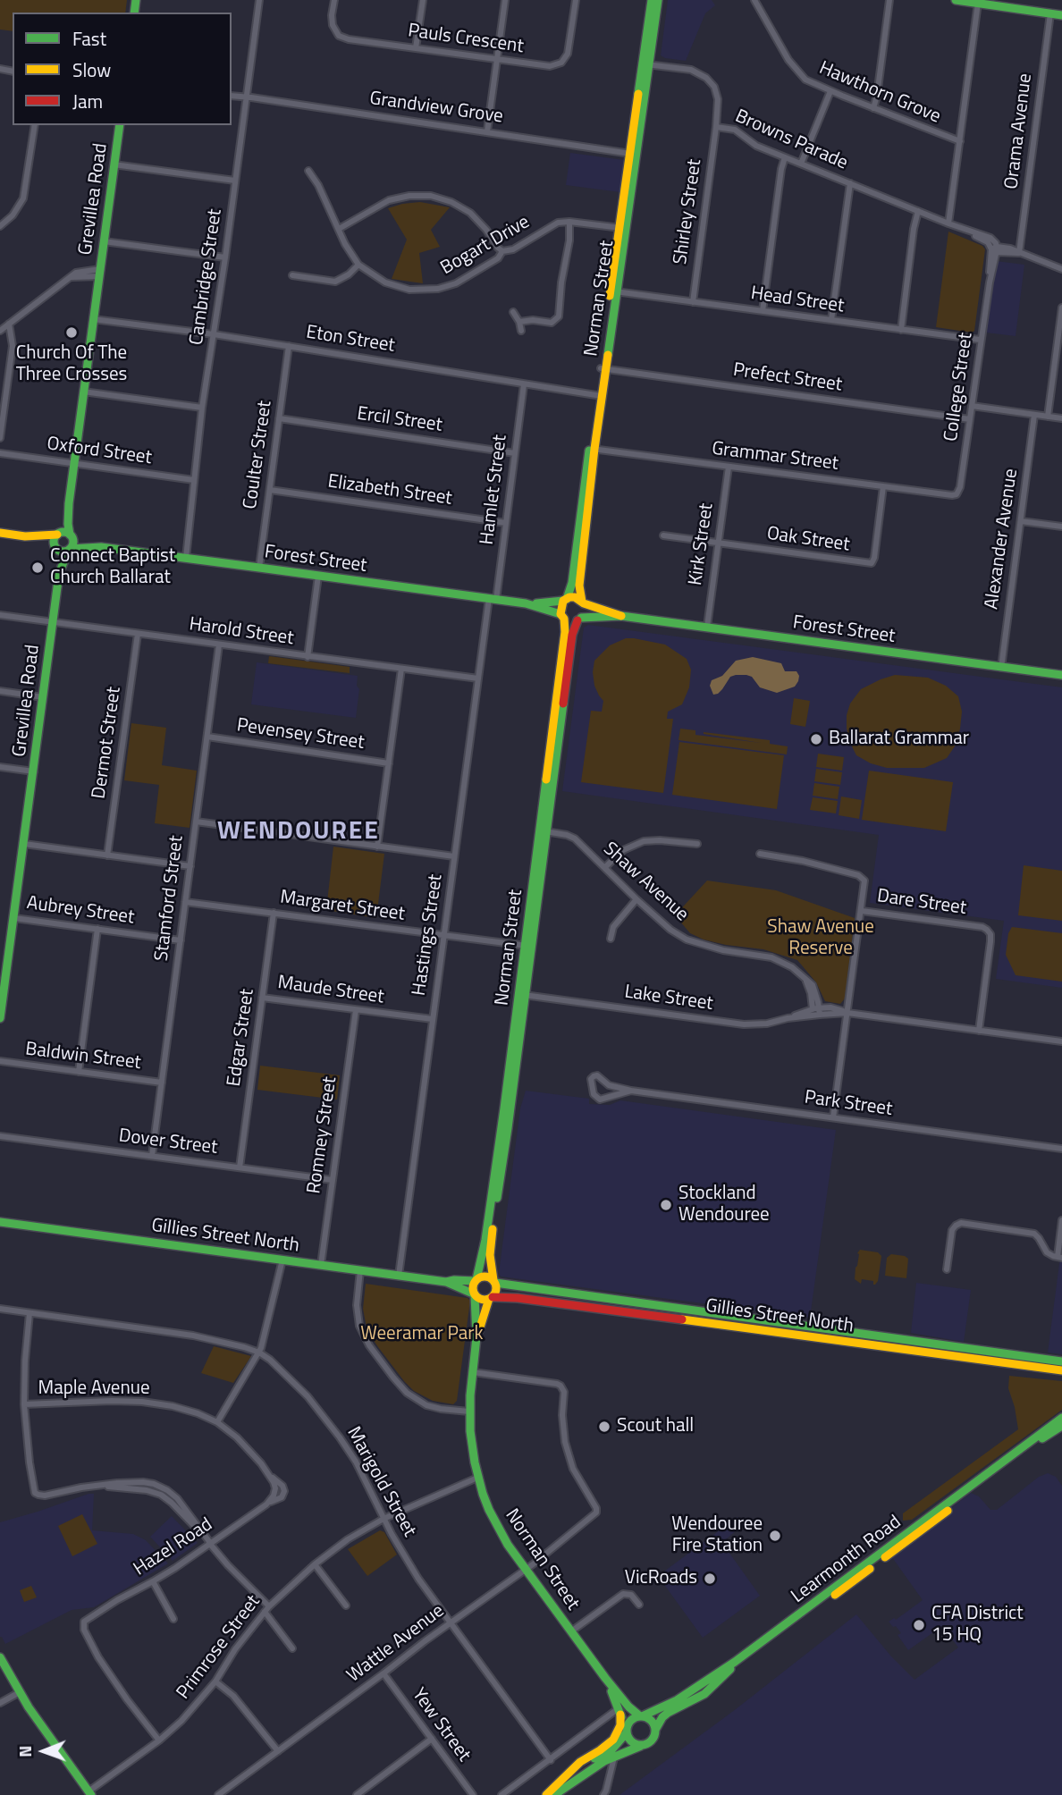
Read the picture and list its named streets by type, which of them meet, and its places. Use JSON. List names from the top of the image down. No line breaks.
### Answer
{"streets":{"main road":["Grevillea Road","Norman Street","Forest Street","Gillies Street North","Learmonth Road"],"street":["Pauls Crescent","Hawthorn Grove","Grandview Grove","Orama Avenue","Browns Parade","Shirley Street","Bogart Drive","Cambridge Street","Head Street","Eton Street","Prefect Street","College Street","Ercil Street","Oxford Street","Coulter Street","Grammar Street","Hamlet Street","Elizabeth Street","Alexander Avenue","Oak Street","Kirk Street","Harold Street","Pevensey Street","Dermot Street","Shaw Avenue","Stamford Street","Dare Street","Margaret Street","Aubrey Street","Hastings Street","Maude Street","Lake Street","Edgar Street","Baldwin Street","Park Street","Romney Street","Dover Street","Maple Avenue","Marigold Street","Hazel Road","Wattle Avenue","Primrose Street","Yew Street"]},"crossings":[["Grandview Grove","Cambridge Street"],["Grandview Grove","Norman Street"],["Orama Avenue","Browns Parade"],["Browns Parade","Shirley Street"],["Browns Parade","Norman Street"],["Browns Parade","College Street"],["Grevillea Road","Eton Street"],["Grevillea Road","Oxford Street"],["Grevillea Road","Forest Street"],["Grevillea Road","Harold Street"],["Grevillea Road","Aubrey Street"],["Shirley Street","Head Street"],["Bogart Drive","Norman Street"],["Cambridge Street","Eton Street"],["Cambridge Street","Oxford Street"],["Cambridge Street","Forest Street"],["Norman Street","Head Street"],["Norman Street","Eton Street"],["Norman Street","Prefect Street"],["Norman Street","Grammar Street"],["Norman Street","Forest Street"],["Norman Street","Shaw Avenue"],["Norman Street","Margaret Street"],["Norman Street","Lake Street"],["Norman Street","Gillies Street North"],["Norman Street","Learmonth Road"],["Norman Street","Wattle Avenue"],["Norman Street","Primrose Street"],["Head Street","College Street"],["Eton Street","Coulter Street"],["Eton Street","Hamlet Street"],["Prefect Street","College Street"],["College Street","Grammar Street"],["Ercil Street","Coulter Street"],["Ercil Street","Hamlet Street"],["Coulter Street","Elizabeth Street"],["Coulter Street","Forest Street"],["Grammar Street","Oak Street"],["Grammar Street","Kirk Street"],["Hamlet Street","Elizabeth Street"],["Hamlet Street","Forest Street"],["Hamlet Street","Hastings Street"],["Alexander Avenue","Forest Street"],["Oak Street","Kirk Street"],["Kirk Street","Forest Street"],["Forest Street","Hastings Street"],["Harold Street","Dermot Street"],["Harold Street","Stamford Street"],["Harold Street","Hastings Street"],["Pevensey Street","Stamford Street"],["Shaw Avenue","Lake Street"],["Stamford Street","Margaret Street"],["Stamford Street","Aubrey Street"],["Stamford Street","Baldwin Street"],["Stamford Street","Dover Street"],["Margaret Street","Hastings Street"],["Margaret Street","Edgar Street"],["Hastings Street","Maude Street"],["Hastings Street","Gillies Street North"],["Maude Street","Edgar Street"],["Maude Street","Romney Street"],["Edgar Street","Dover Street"],["Romney Street","Dover Street"],["Romney Street","Gillies Street North"],["Maple Avenue","Hazel Road"],["Marigold Street","Wattle Avenue"],["Marigold Street","Primrose Street"],["Hazel Road","Primrose Street"],["Wattle Avenue","Yew Street"]],"districts":["WENDOUREE"],"parks":["Shaw Avenue Reserve","Weeramar Park"],"places":["Church Of The Three Crosses","Connect Baptist Church Ballarat","Ballarat Grammar","Stockland Wendouree","Scout hall","Wendouree Fire Station","VicRoads","CFA District 15 HQ"],"legend":["Fast","Slow","Jam"],"north":"left"}
